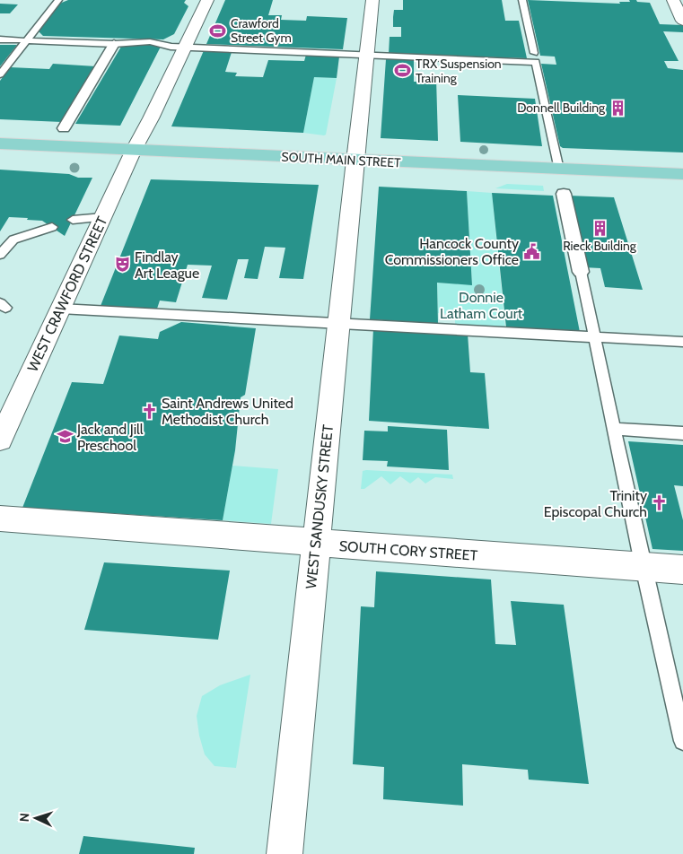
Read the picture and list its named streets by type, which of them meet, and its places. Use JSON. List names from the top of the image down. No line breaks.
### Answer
{"streets":{"main road":["SOUTH MAIN STREET"],"street":["WEST CRAWFORD STREET","WEST SANDUSKY STREET","SOUTH CORY STREET"]},"crossings":[["SOUTH MAIN STREET","WEST CRAWFORD STREET"],["SOUTH MAIN STREET","WEST SANDUSKY STREET"],["WEST SANDUSKY STREET","SOUTH CORY STREET"]],"parks":["Donnie Latham Court"],"places":{"sports":["Crawford Street Gym","TRX Suspension Training"],"building":["Donnell Building","Rieck Building"],"public building":["Hancock County Commissioners Office"],"theatre":["Findlay Art League"],"church":["Saint Andrews United Methodist Church","Trinity Episcopal Church"],"school or university":["Jack and Jill Preschool"]},"north":"left"}
